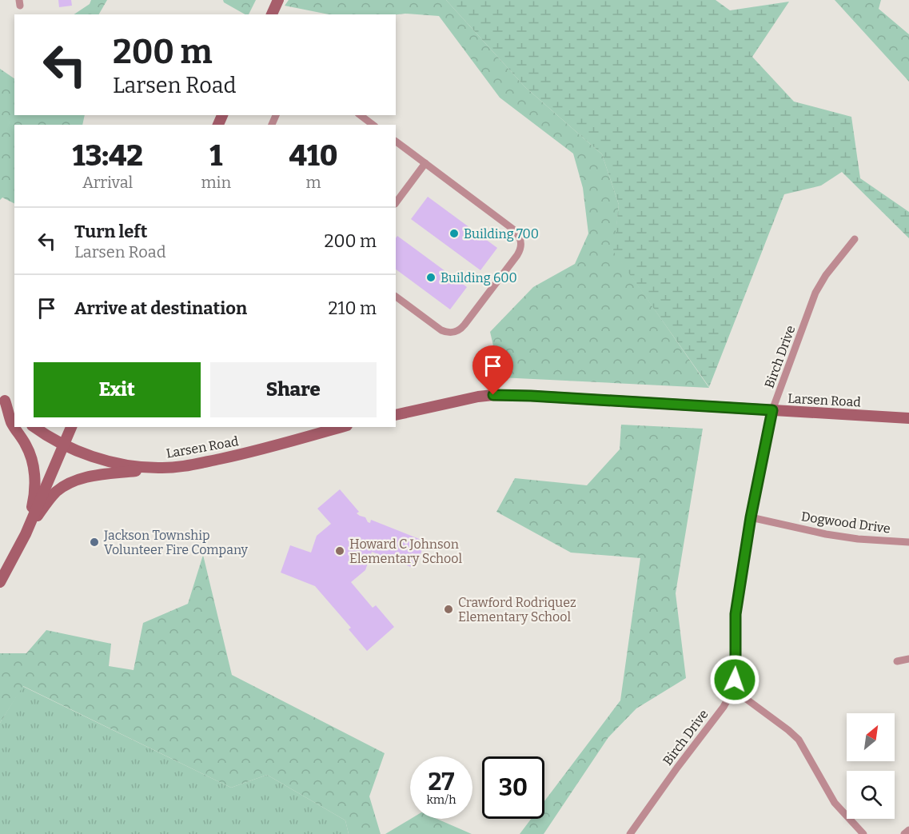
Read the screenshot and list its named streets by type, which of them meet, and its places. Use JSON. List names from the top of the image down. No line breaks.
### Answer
{"streets":{"street":["Birch Drive","Larsen Road","Dogwood Drive"]},"crossings":[["Birch Drive","Larsen Road"],["Birch Drive","Dogwood Drive"]],"places":["Building 700","Building 600","Jackson Township Volunteer Fire Company","Howard C Johnson Elementary School","Crawford Rodriquez Elementary School"],"north":"top right","page":{"turn":["200 m","Larsen Road"],"eta":["13:42","Arrival","1","min","410","m"],"list":[{"name":"Turn left","note":"Larsen Road","value":"200 m"},{"name":"Arrive at destination","value":"210 m"}],"buttons":["Exit","Share"],"speed":"27 km/h","limit":"30"}}
